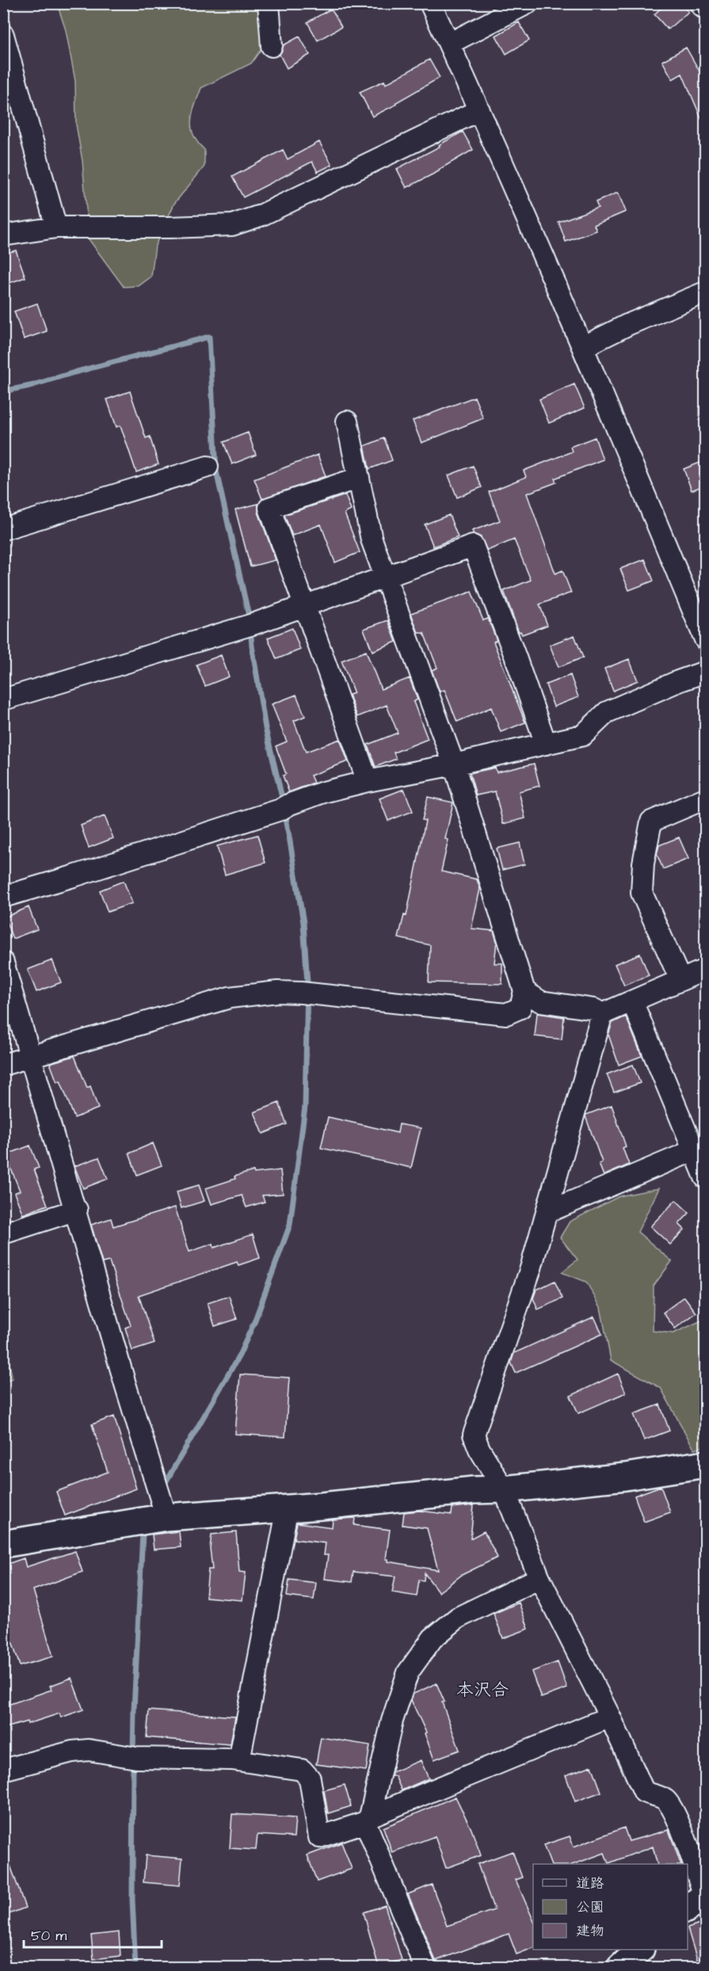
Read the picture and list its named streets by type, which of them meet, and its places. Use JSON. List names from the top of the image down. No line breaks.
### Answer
{"districts":["本沢合"],"legend":["道路","公園","建物"],"scale_bar":"50 m"}
